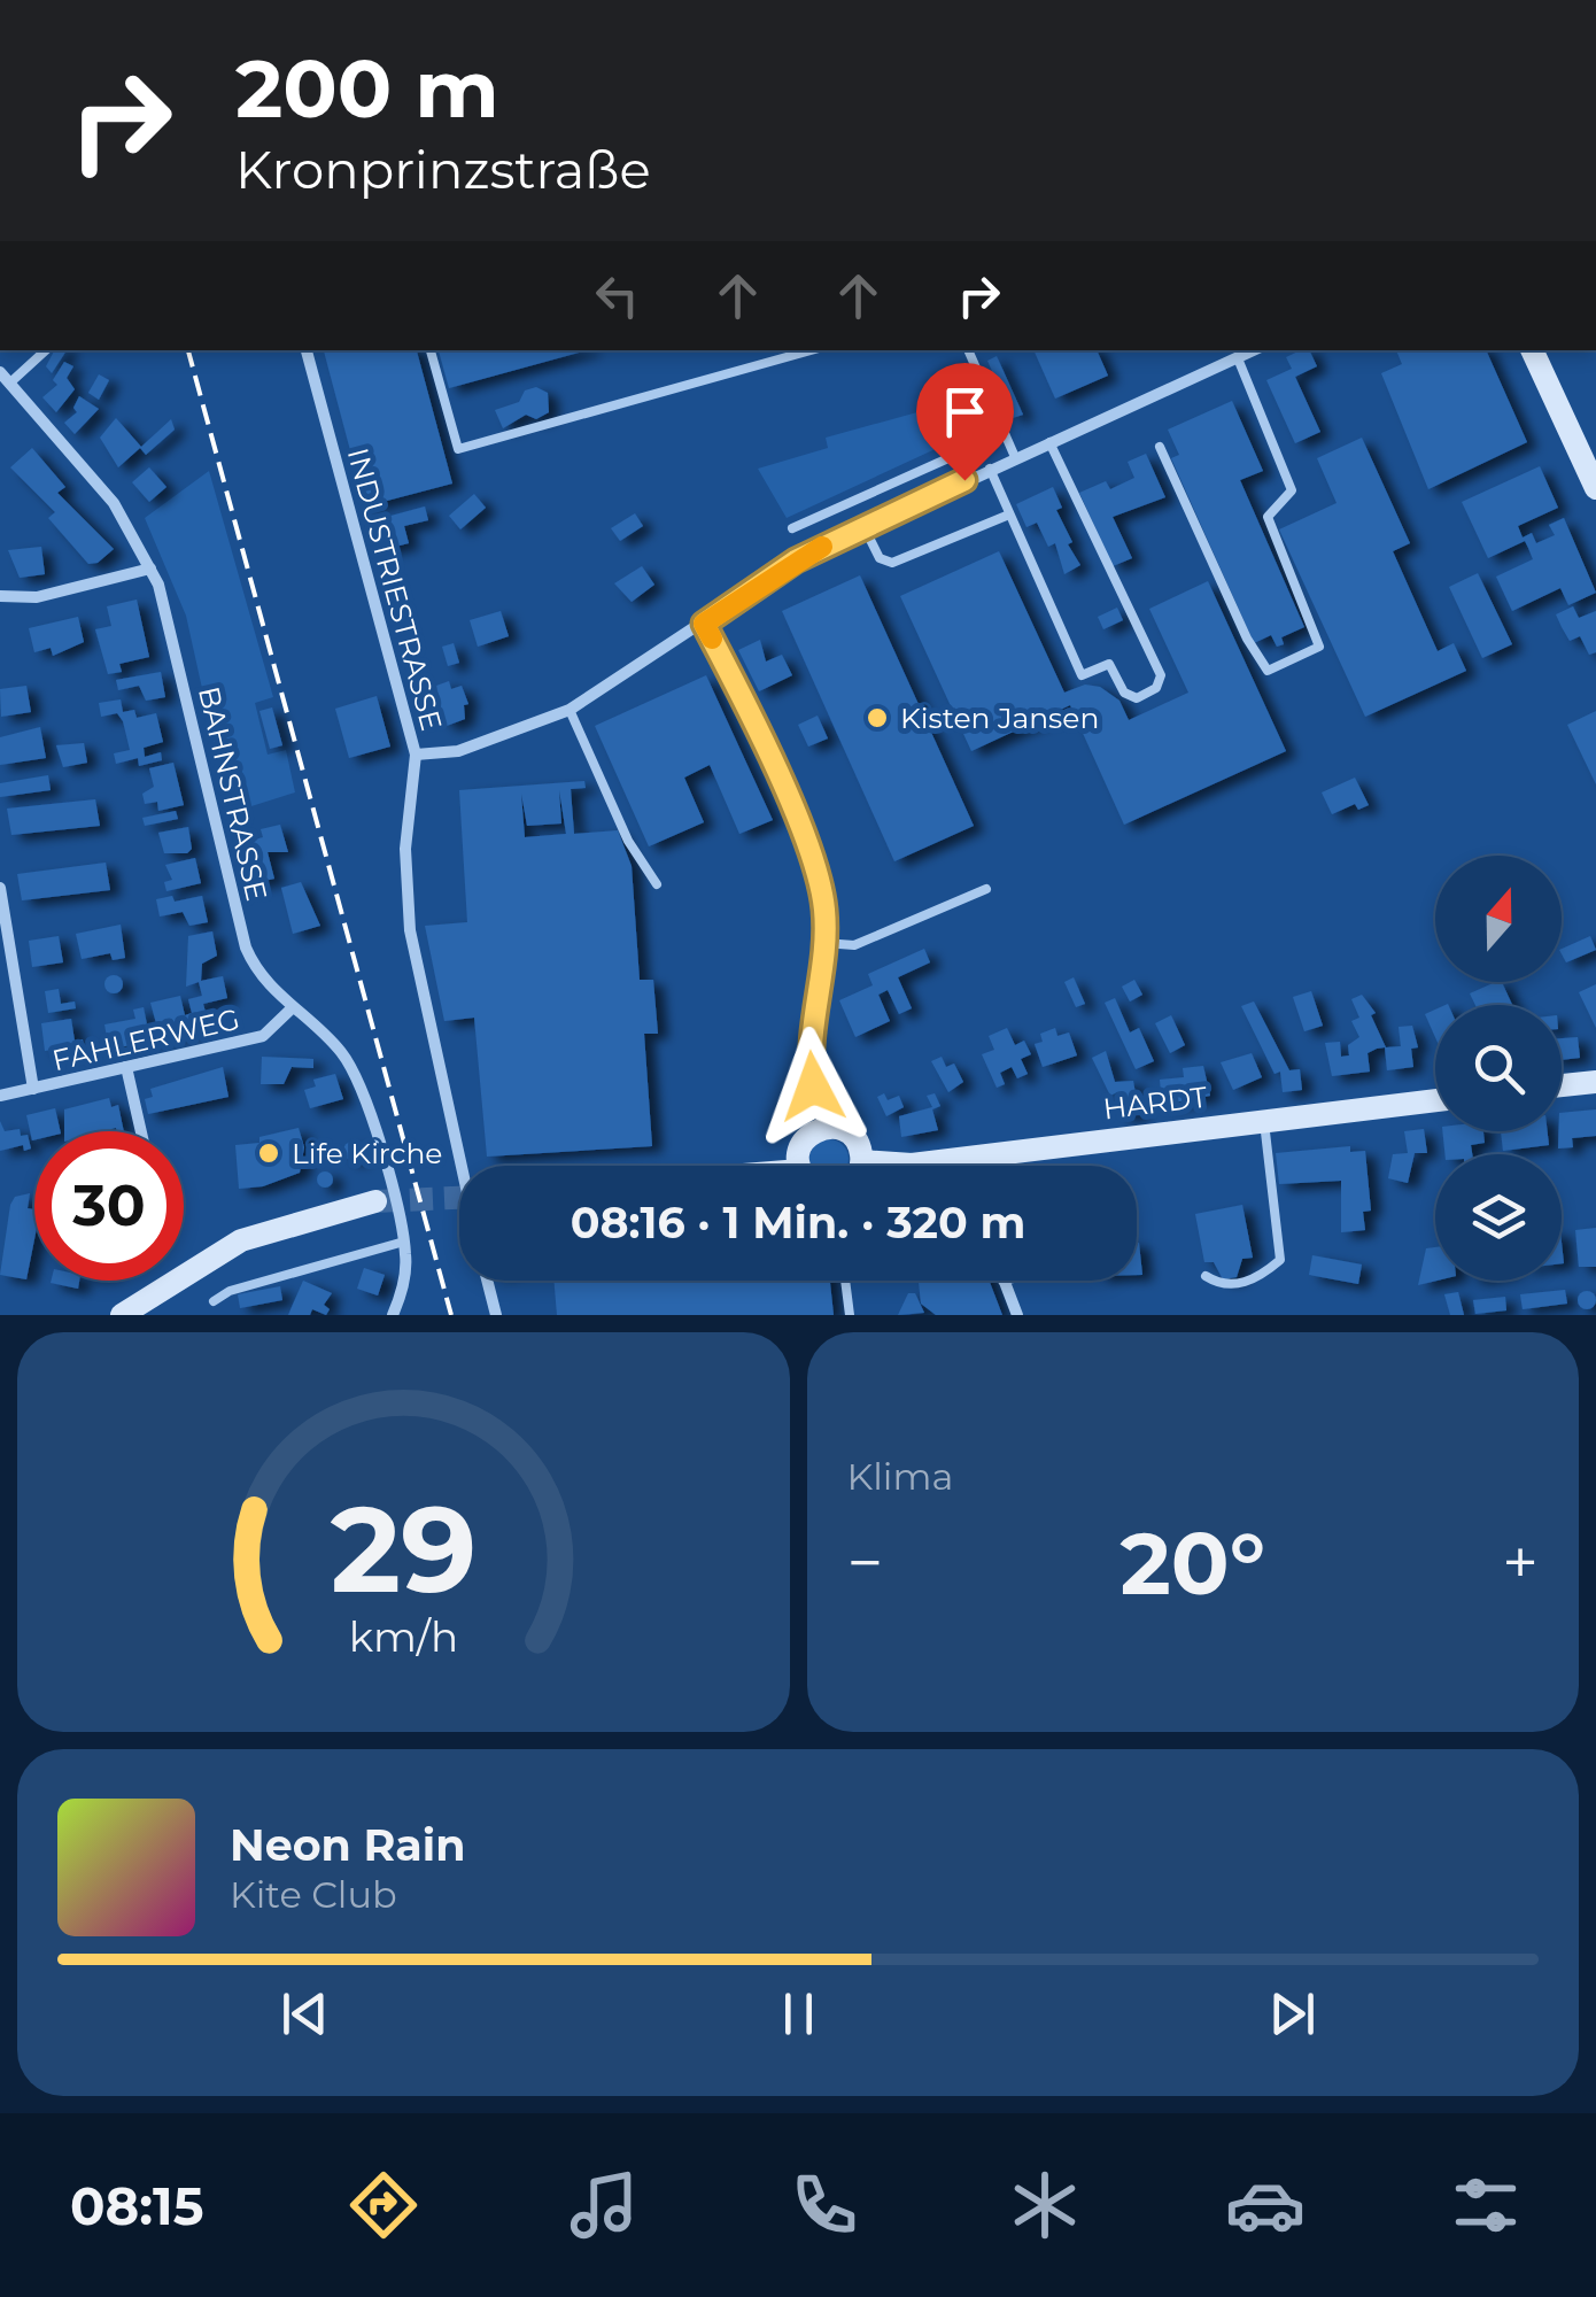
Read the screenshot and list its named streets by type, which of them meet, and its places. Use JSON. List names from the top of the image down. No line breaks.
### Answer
{"streets":{"main road":["HARDT"],"street":["INDUSTRIESTRASSE","BAHNSTRASSE","FAHLERWEG"]},"crossings":[["BAHNSTRASSE","FAHLERWEG"]],"places":["Kisten Jansen","Life Kirche"],"north":"top","page":{"turn":["200 m","Kronprinzstraße"],"limit":"30","trip":"08:16 · 1 Min. · 320 m","tile":"Klima","heat":["−","20°","+"],"song":["Neon Rain","Kite Club"],"tabs":"08:15","gauge":["29","km/h"]}}
